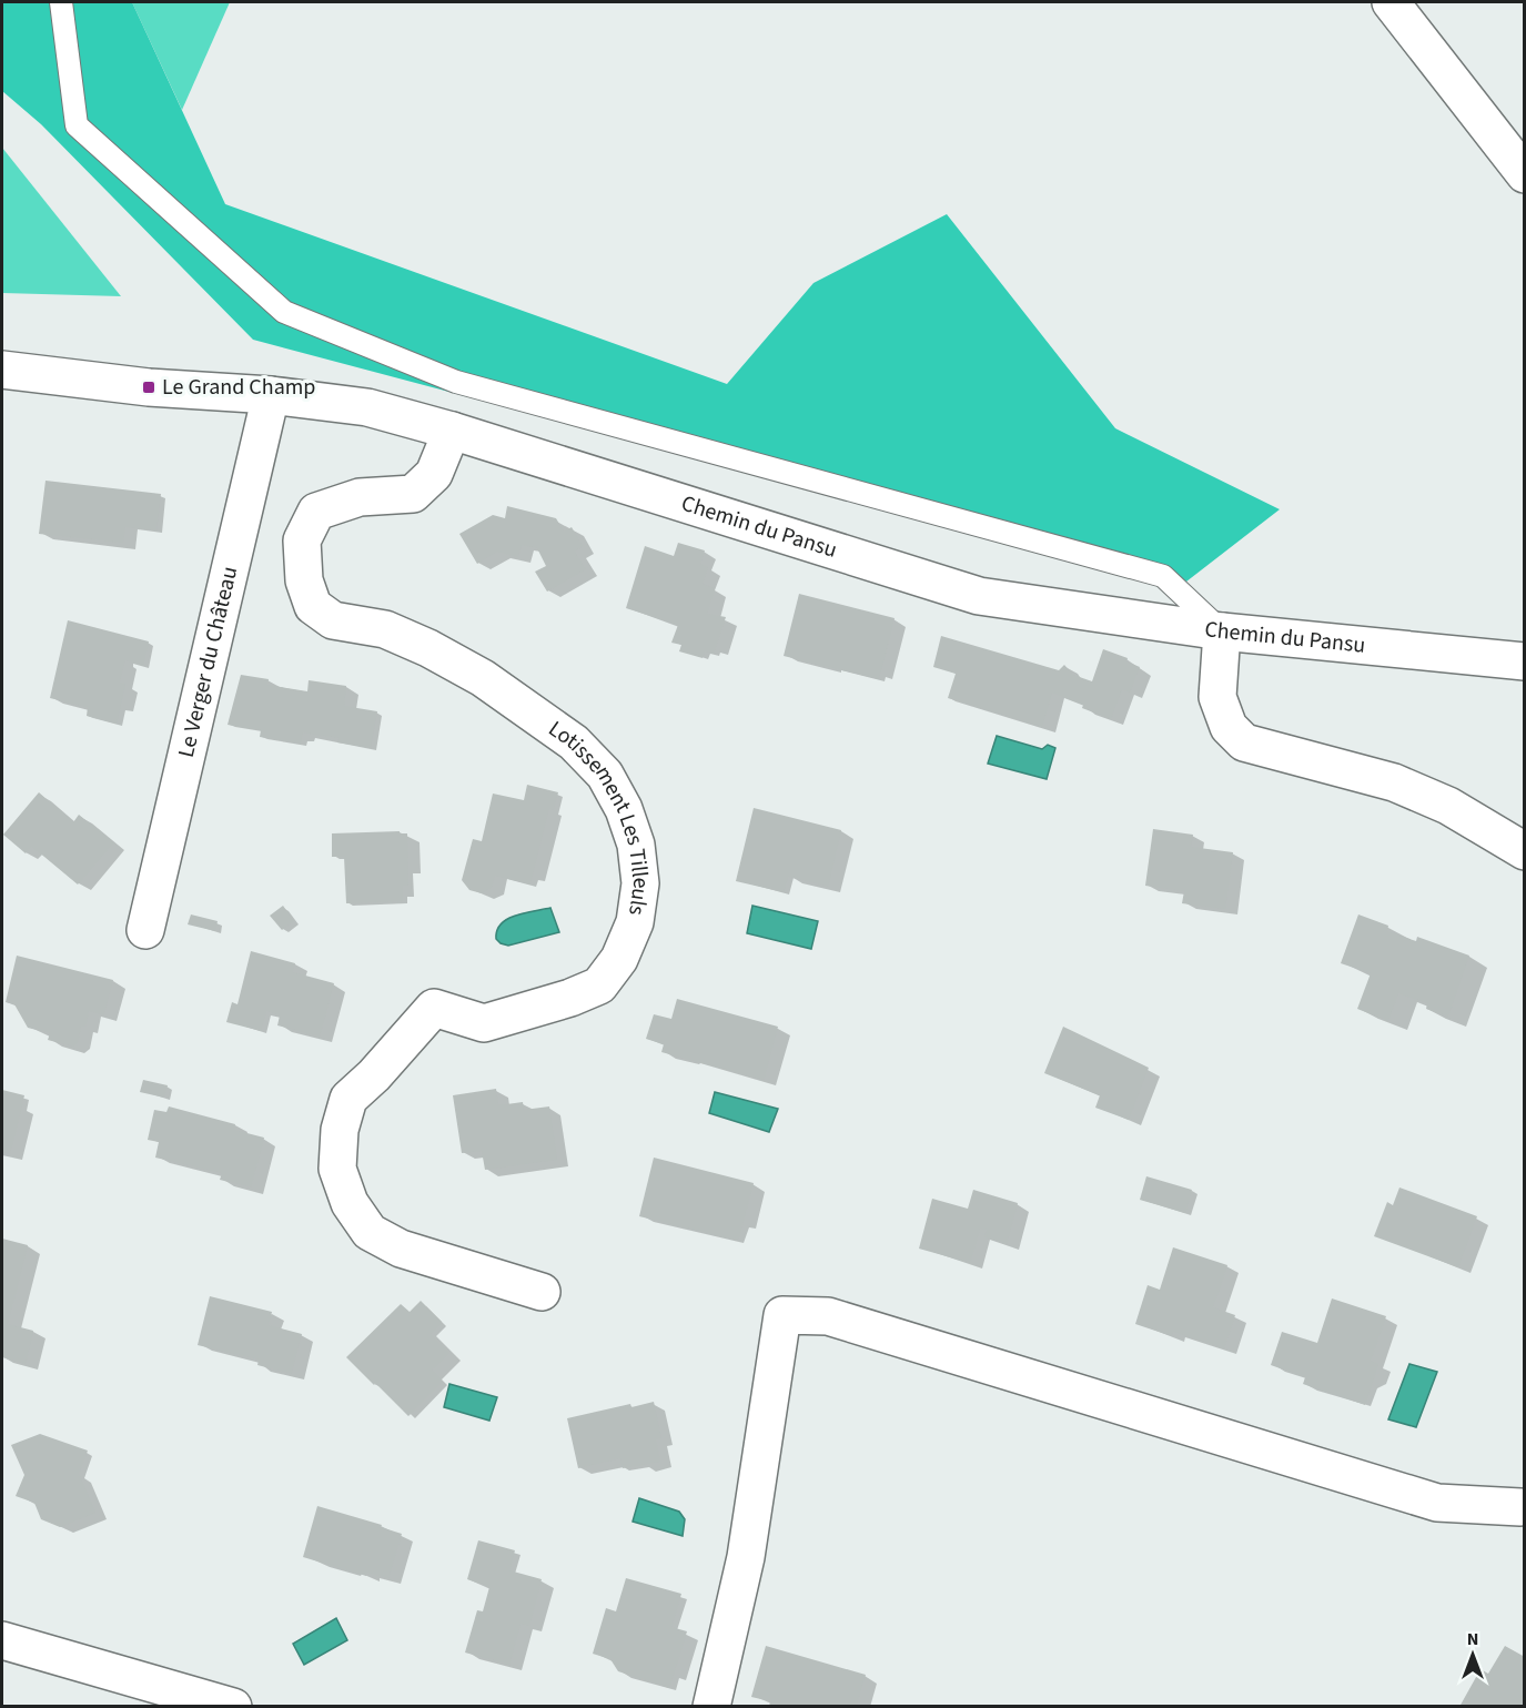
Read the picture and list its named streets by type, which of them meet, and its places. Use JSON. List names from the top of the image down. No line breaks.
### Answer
{"streets":{"street":["Chemin du Pansu","Le Verger du Château","Lotissement Les Tilleuls"]},"crossings":[["Chemin du Pansu","Le Verger du Château"],["Chemin du Pansu","Lotissement Les Tilleuls"]],"places":{"transit":["Le Grand Champ"]},"north":"top"}
